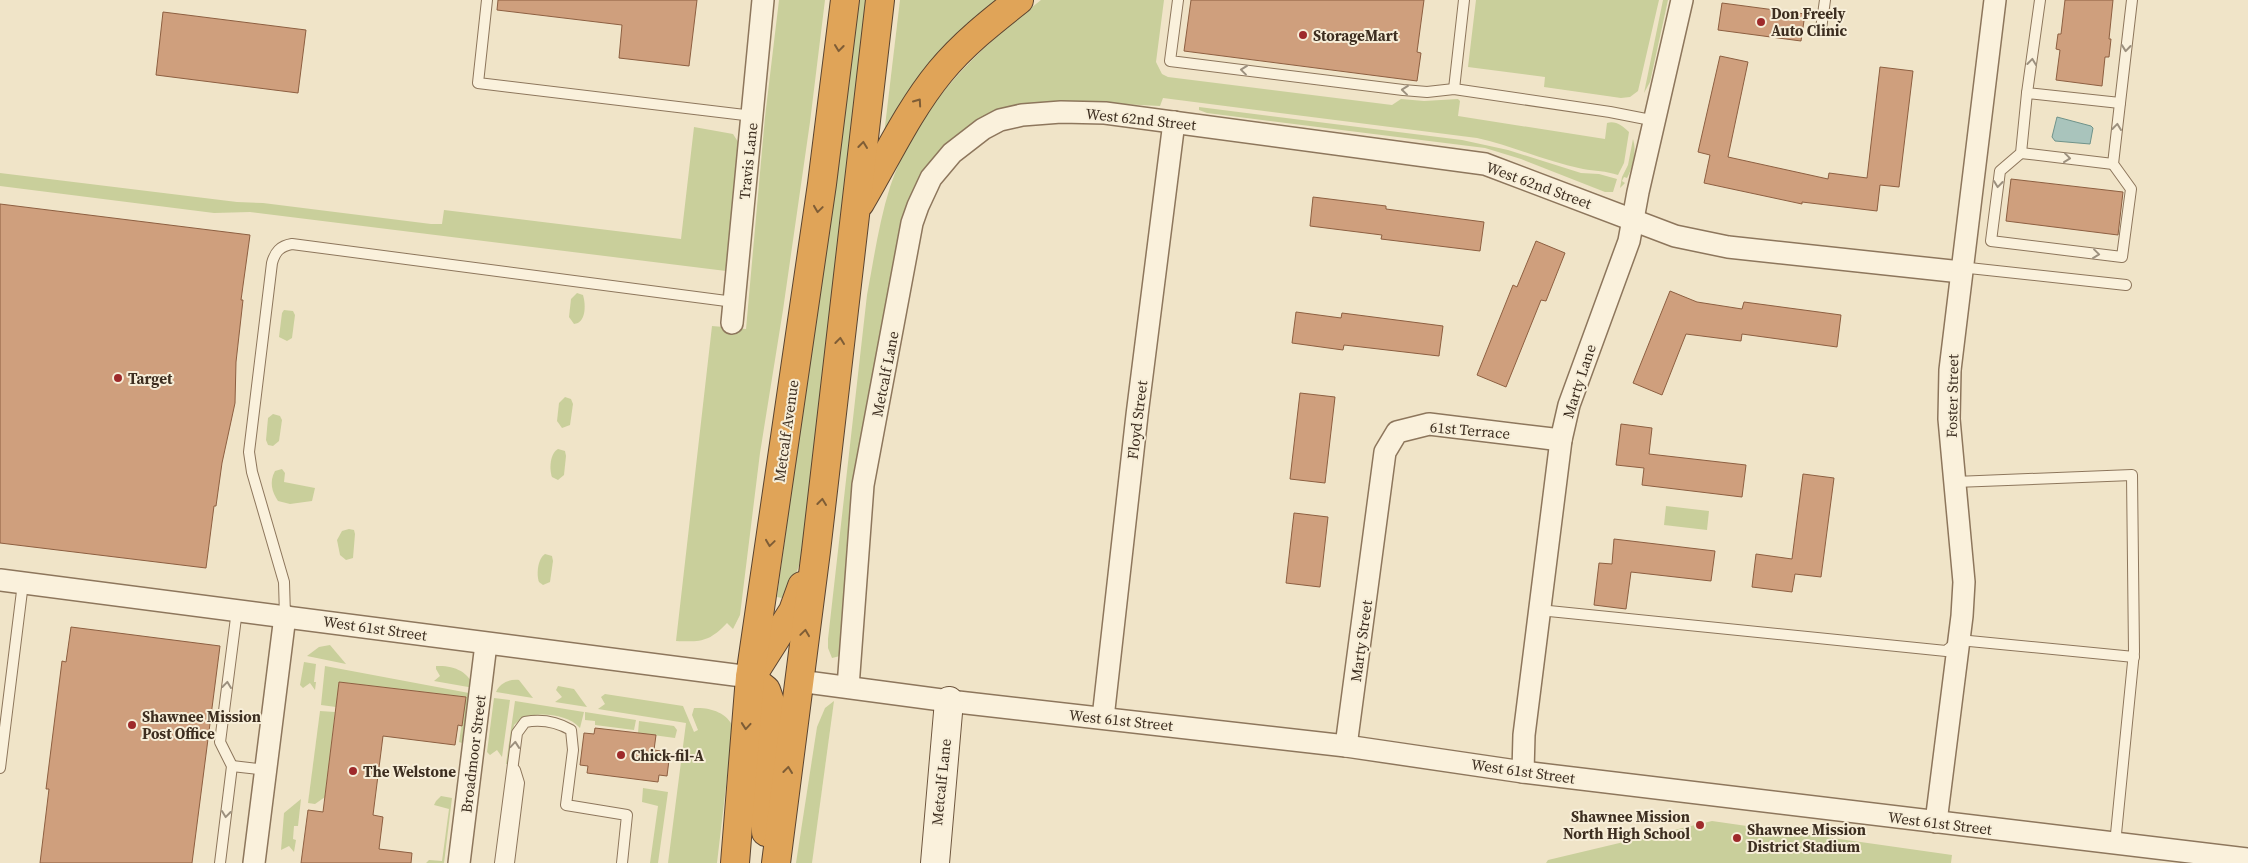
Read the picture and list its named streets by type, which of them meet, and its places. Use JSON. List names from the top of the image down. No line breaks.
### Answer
{"streets":{"highway":["Metcalf Avenue"],"street":["West 62nd Street","Travis Lane","Metcalf Lane","Marty Lane","Foster Street","Floyd Street","61st Terrace","West 61st Street","Marty Street","Broadmoor Street"]},"crossings":[["West 62nd Street","Metcalf Lane"],["West 62nd Street","Marty Lane"],["West 62nd Street","Foster Street"],["West 62nd Street","Floyd Street"],["Metcalf Lane","West 61st Street"],["Marty Lane","61st Terrace"],["Marty Lane","West 61st Street"],["Foster Street","West 61st Street"],["Floyd Street","West 61st Street"],["61st Terrace","Marty Street"],["Metcalf Avenue","West 61st Street"],["West 61st Street","Marty Street"],["West 61st Street","Broadmoor Street"]],"places":["Don Freely Auto Clinic","StorageMart","Target","Shawnee Mission Post Office","Chick-fil-A","The Welstone","Shawnee Mission North High School","Shawnee Mission District Stadium"]}
